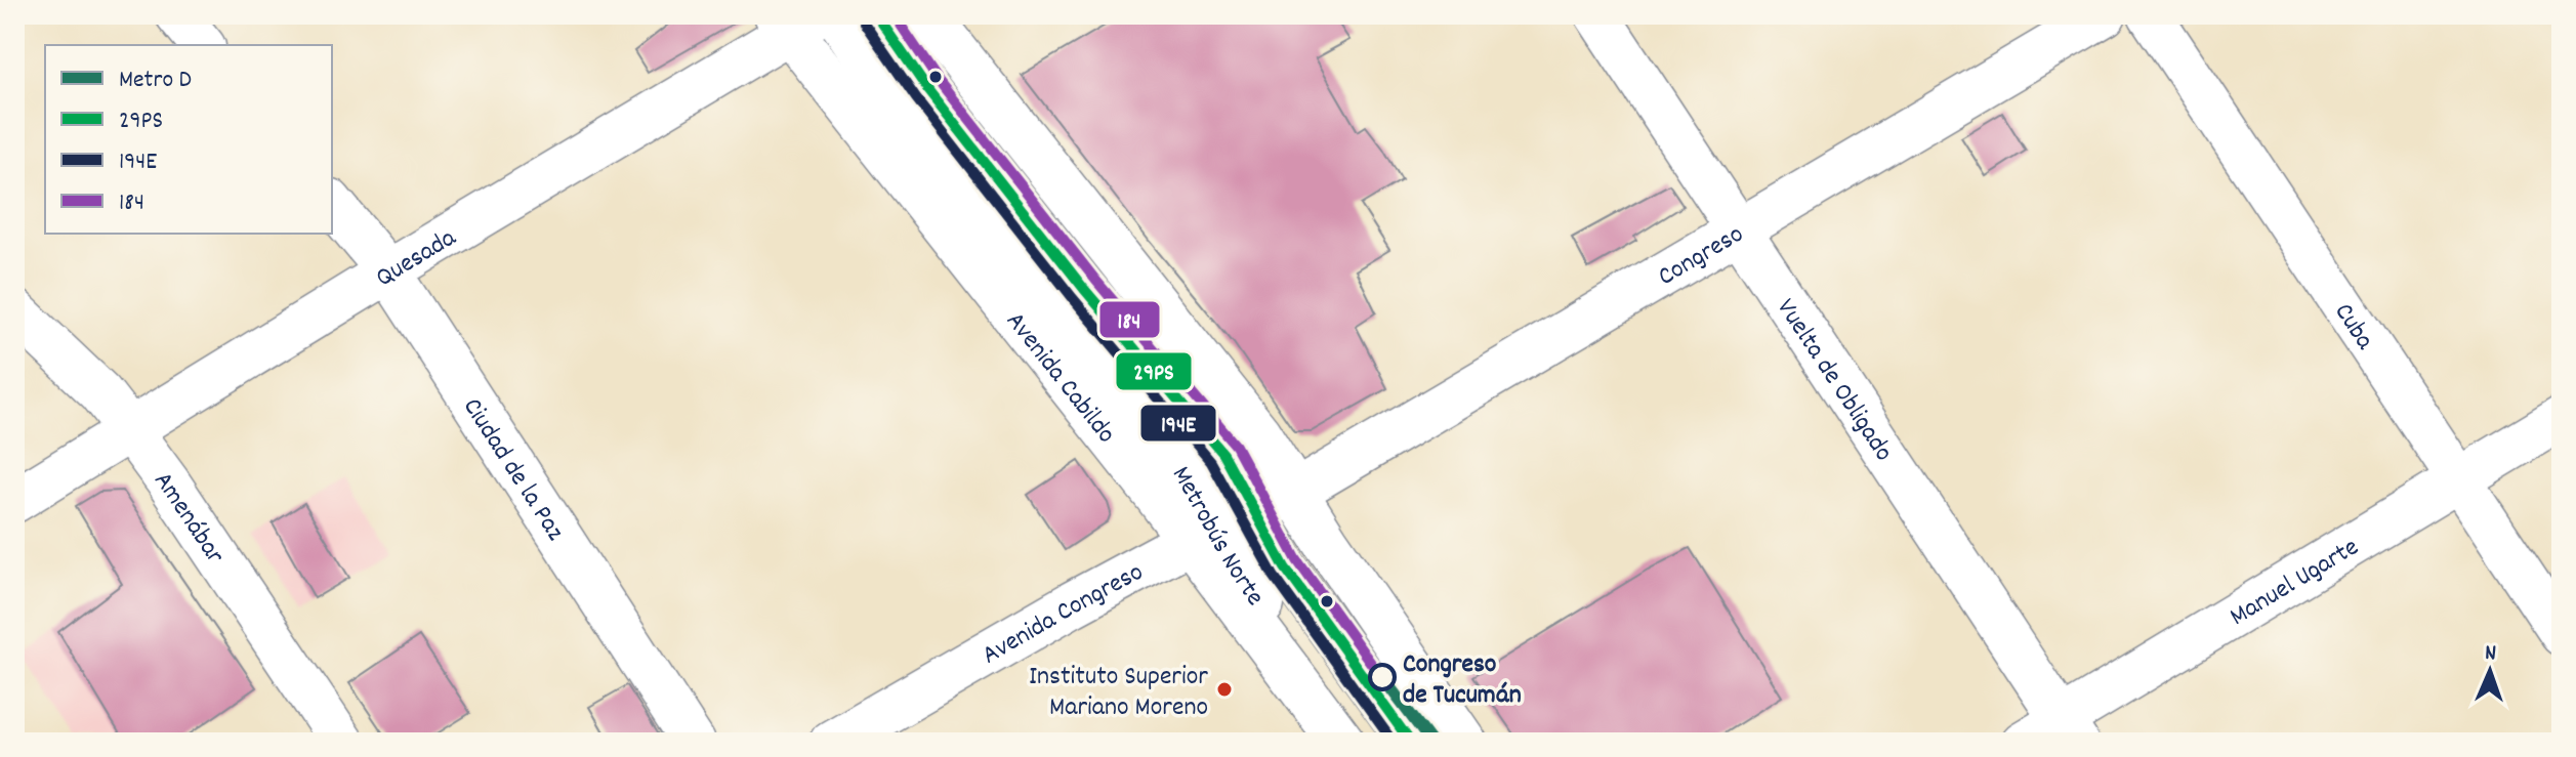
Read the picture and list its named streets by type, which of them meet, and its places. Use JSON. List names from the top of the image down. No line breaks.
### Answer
{"streets":{"main road":["Avenida Cabildo","Avenida Congreso"],"street":["Congreso","Quesada","Cuba","Vuelta de Obligado","Ciudad de la Paz","Amenábar","Metrobús Norte","Manuel Ugarte"]},"crossings":[["Congreso","Vuelta de Obligado"],["Congreso","Avenida Congreso"],["Quesada","Avenida Cabildo"],["Quesada","Ciudad de la Paz"],["Quesada","Amenábar"],["Cuba","Manuel Ugarte"],["Avenida Cabildo","Metrobús Norte"],["Avenida Cabildo","Avenida Congreso"],["Vuelta de Obligado","Manuel Ugarte"],["Metrobús Norte","Avenida Congreso"]],"places":["Congreso de Tucumán","Instituto Superior Mariano Moreno"],"lines":["transit line 29PS","transit line 184","transit line 194E","metro line D"],"legend":["Metro D","29PS","194E","184"],"north":"top"}
